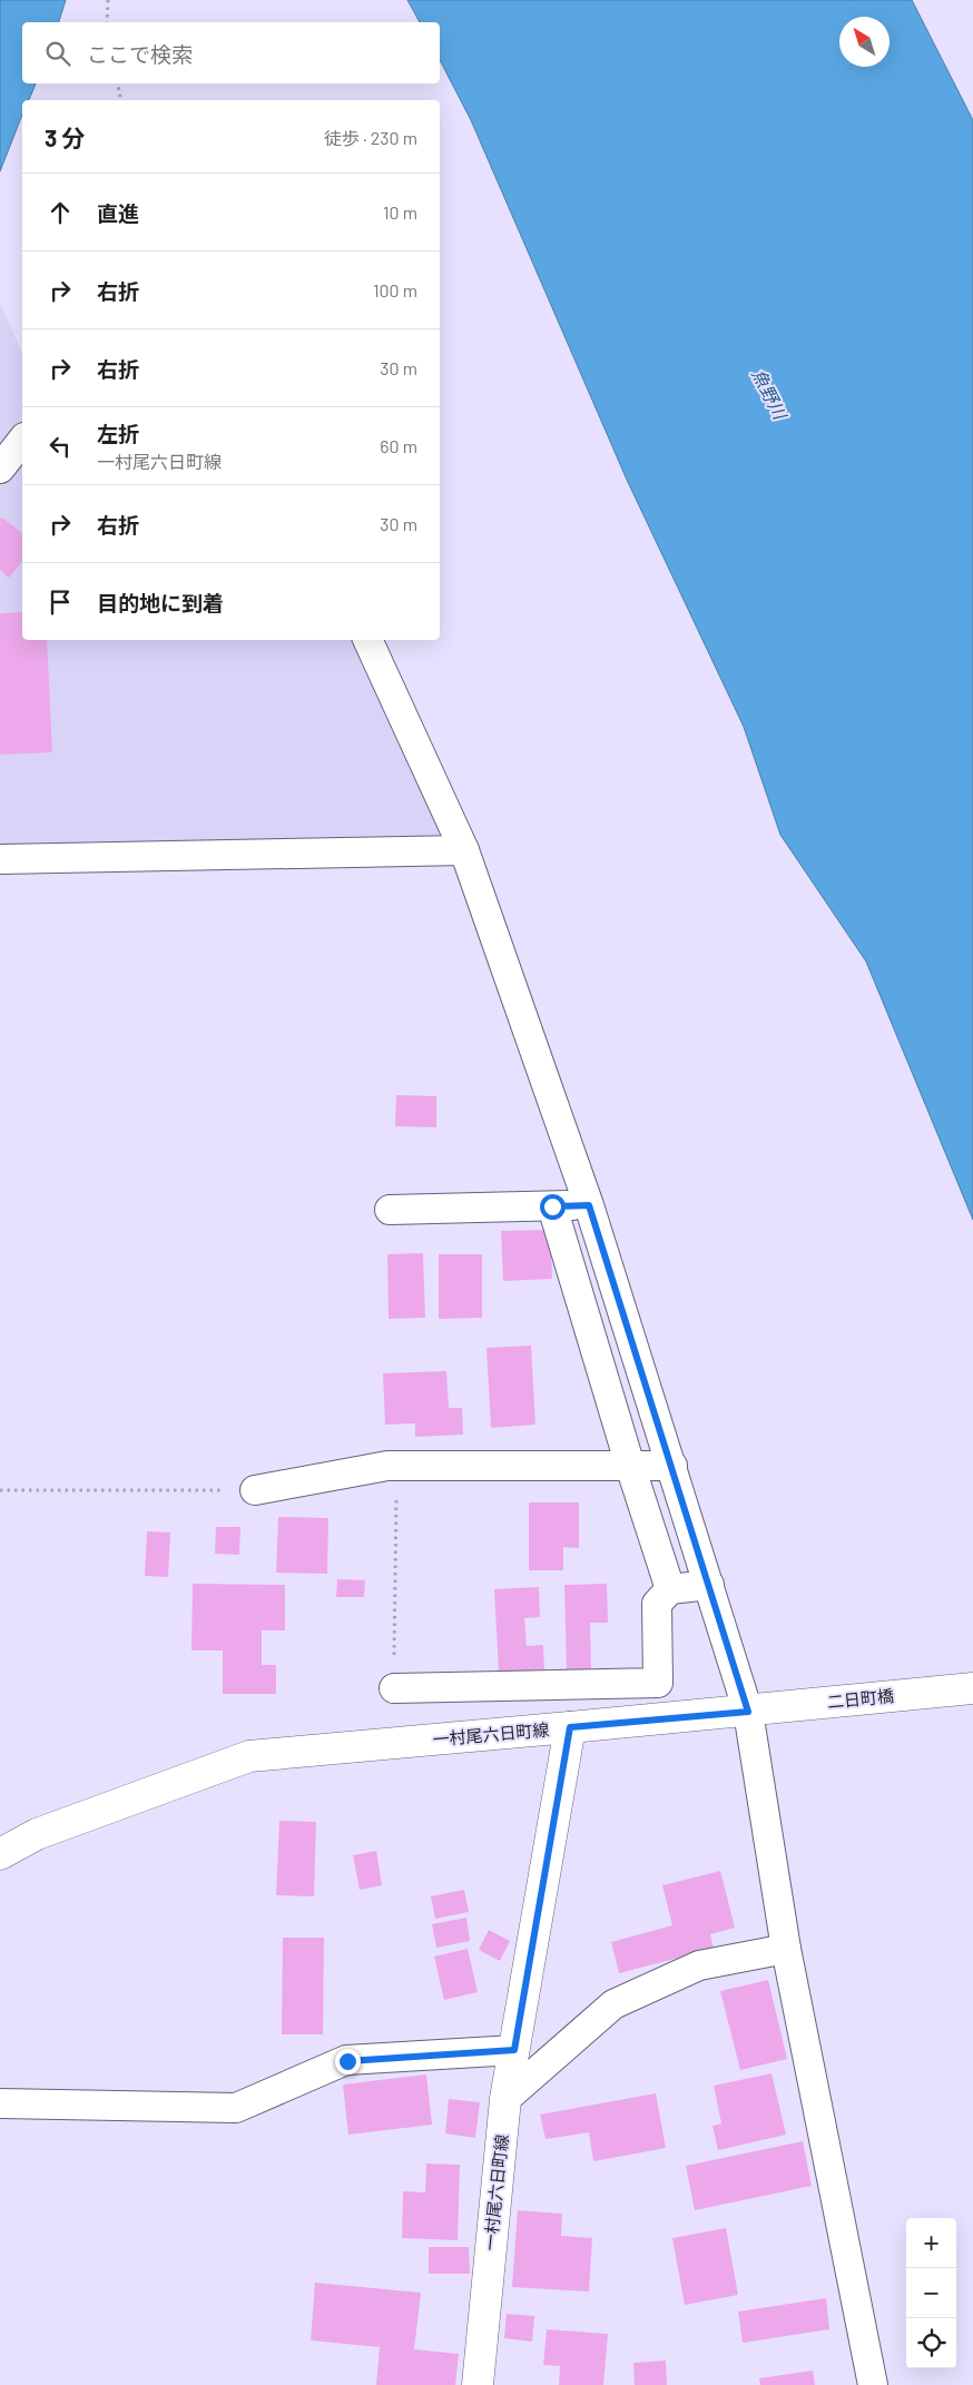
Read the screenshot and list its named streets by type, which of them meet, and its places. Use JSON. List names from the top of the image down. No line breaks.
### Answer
{"streets":{"main road":["二日町橋","一村尾六日町線"]},"crossings":[["二日町橋","一村尾六日町線"]],"water":["魚野川"],"north":"top left","page":{"search":"ここで検索","heading":["3 分","徒歩 · 230 m"],"list":[["直進","10 m"],["右折","100 m"],["右折","30 m"],["左折","一村尾六日町線","60 m"],["右折","30 m"],"目的地に到着"],"map_buttons":["+","−"]}}
